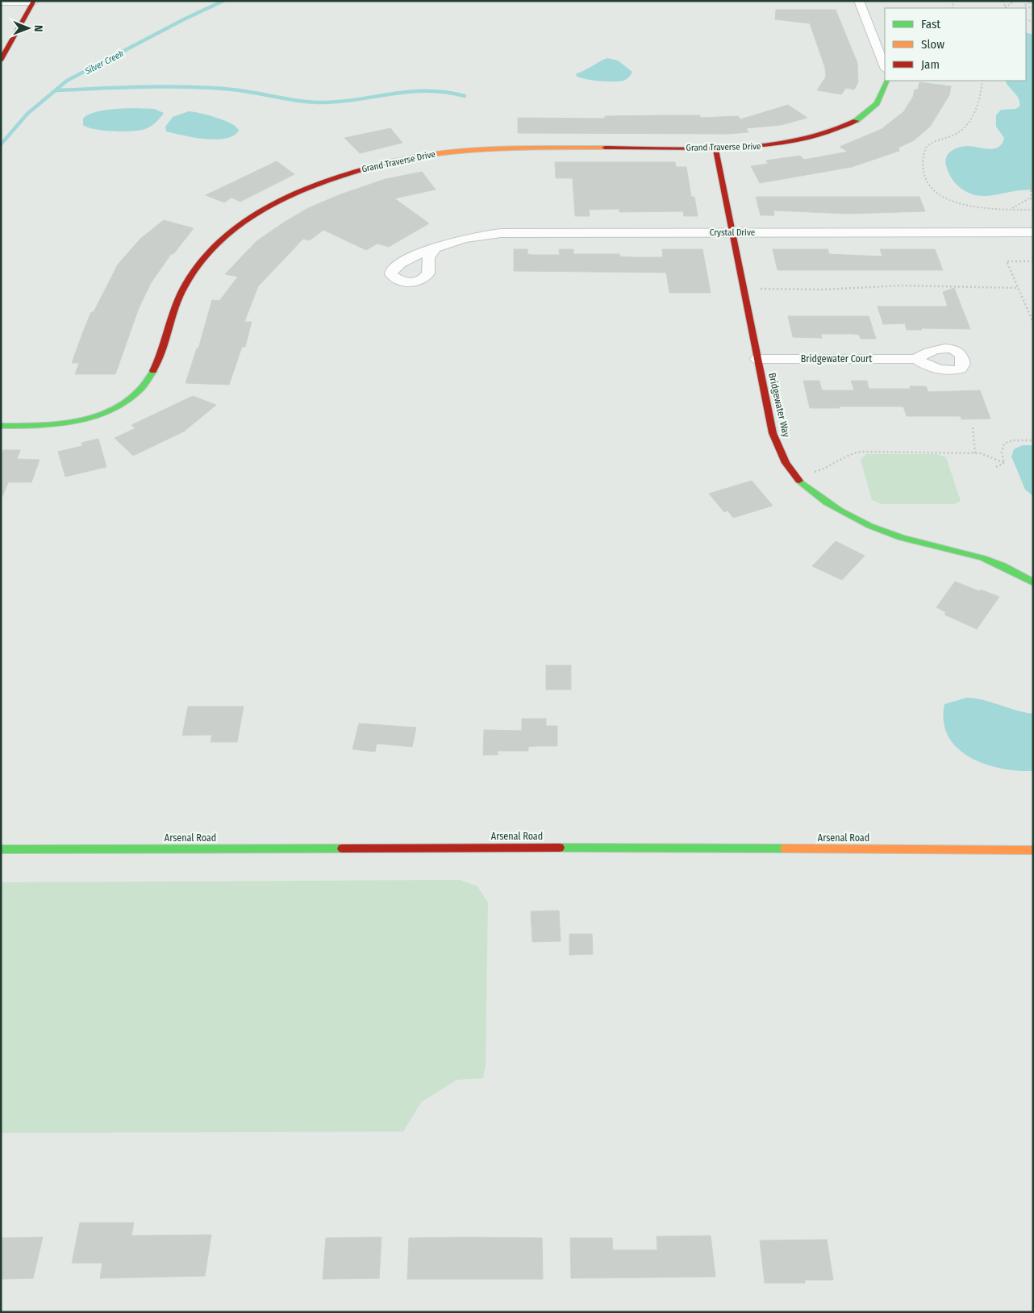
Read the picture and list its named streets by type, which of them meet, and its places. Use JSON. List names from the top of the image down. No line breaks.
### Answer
{"streets":{"street":["Grand Traverse Drive","Crystal Drive","Bridgewater Court","Bridgewater Way","Arsenal Road"]},"crossings":[["Grand Traverse Drive","Bridgewater Way"],["Crystal Drive","Bridgewater Way"],["Bridgewater Court","Bridgewater Way"]],"water":["Silver Creek"],"legend":["Fast","Slow","Jam"],"north":"right"}
